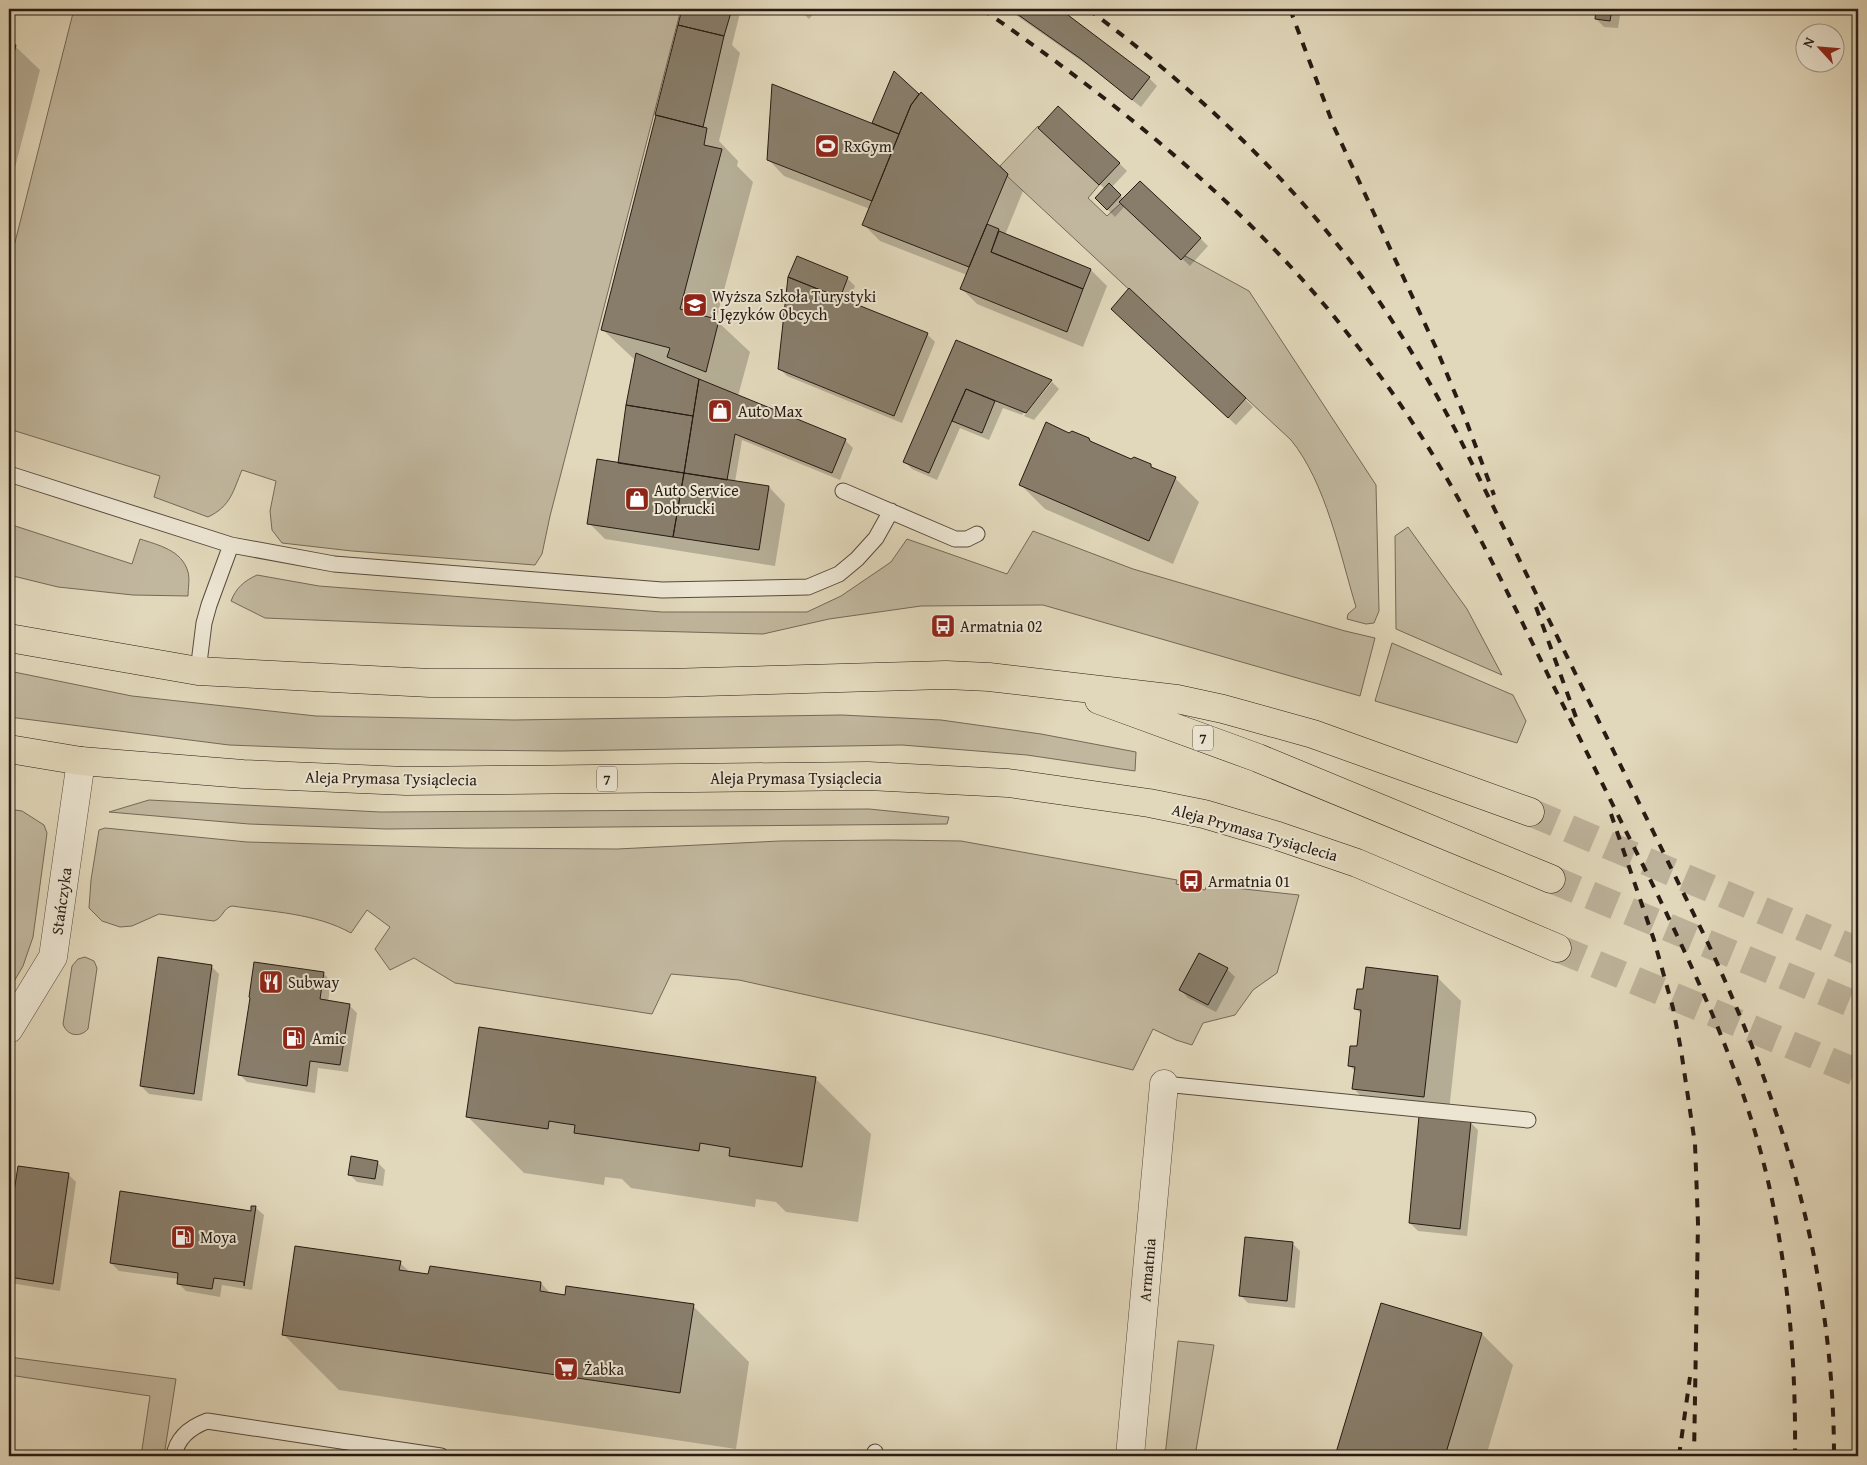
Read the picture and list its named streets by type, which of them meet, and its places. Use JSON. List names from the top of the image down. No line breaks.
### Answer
{"streets":{"main road":["7","Aleja Prymasa Tysiąclecia"],"street":["Stańczyka","Armatnia"]},"crossings":[["Aleja Prymasa Tysiąclecia","Stańczyka"]],"places":{"sports":["RxGym"],"school or university":["Wyższa Szkoła Turystyki i Języków Obcych"],"shop":["Auto Max","Auto Service Dobrucki"],"bus stop":["Armatnia 02","Armatnia 01"],"restaurant":["Subway"],"fuel station":["Amic","Moya"],"supermarket":["Żabka"]},"north":"top left"}
